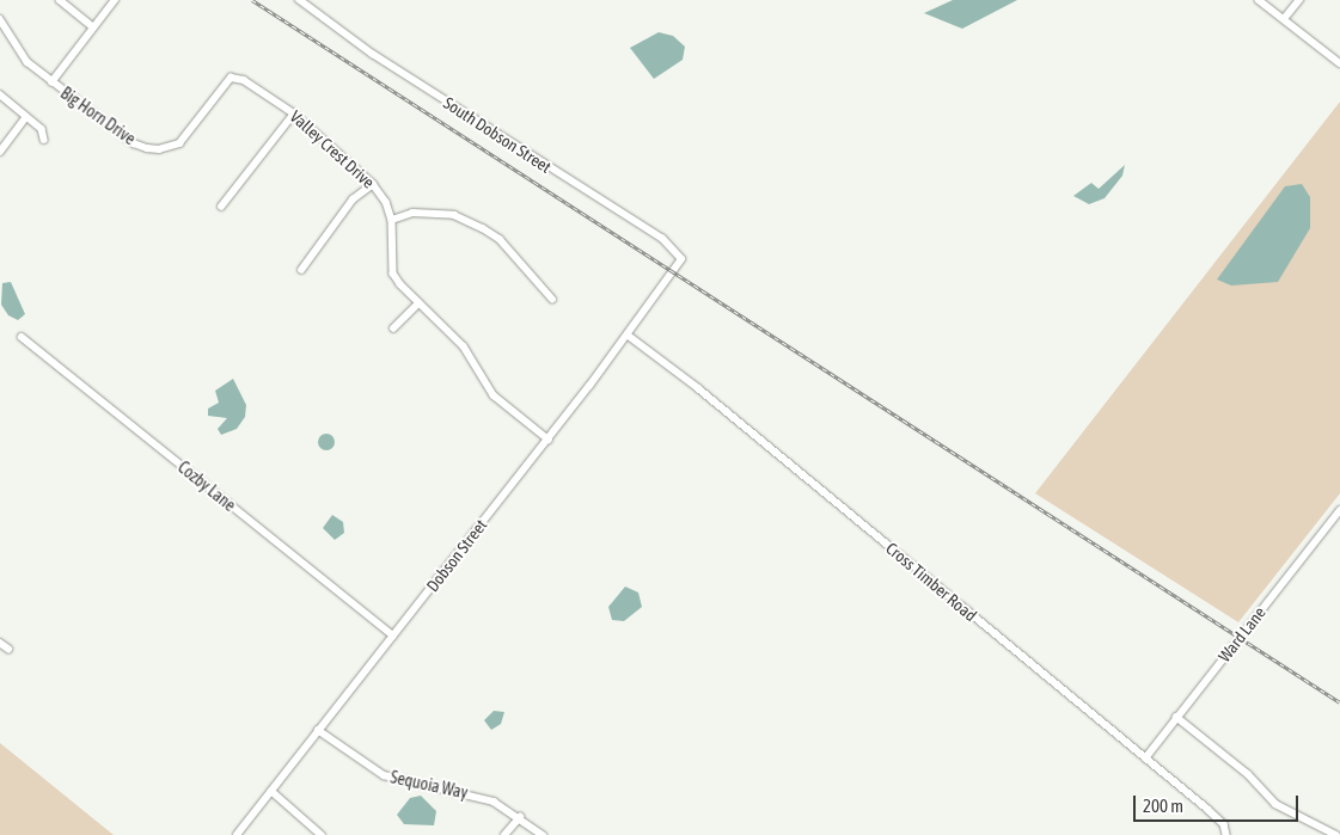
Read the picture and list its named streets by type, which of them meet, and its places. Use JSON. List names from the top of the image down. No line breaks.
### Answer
{"streets":{"street":["Big Horn Drive","South Dobson Street","Valley Crest Drive","Cozby Lane","Dobson Street","Cross Timber Road","Ward Lane","Sequoia Way"]},"crossings":[["Big Horn Drive","Valley Crest Drive"],["South Dobson Street","Dobson Street"],["Valley Crest Drive","Dobson Street"],["Cozby Lane","Dobson Street"],["Dobson Street","Cross Timber Road"],["Dobson Street","Sequoia Way"],["Cross Timber Road","Ward Lane"]],"scale_bar":"200 m"}
